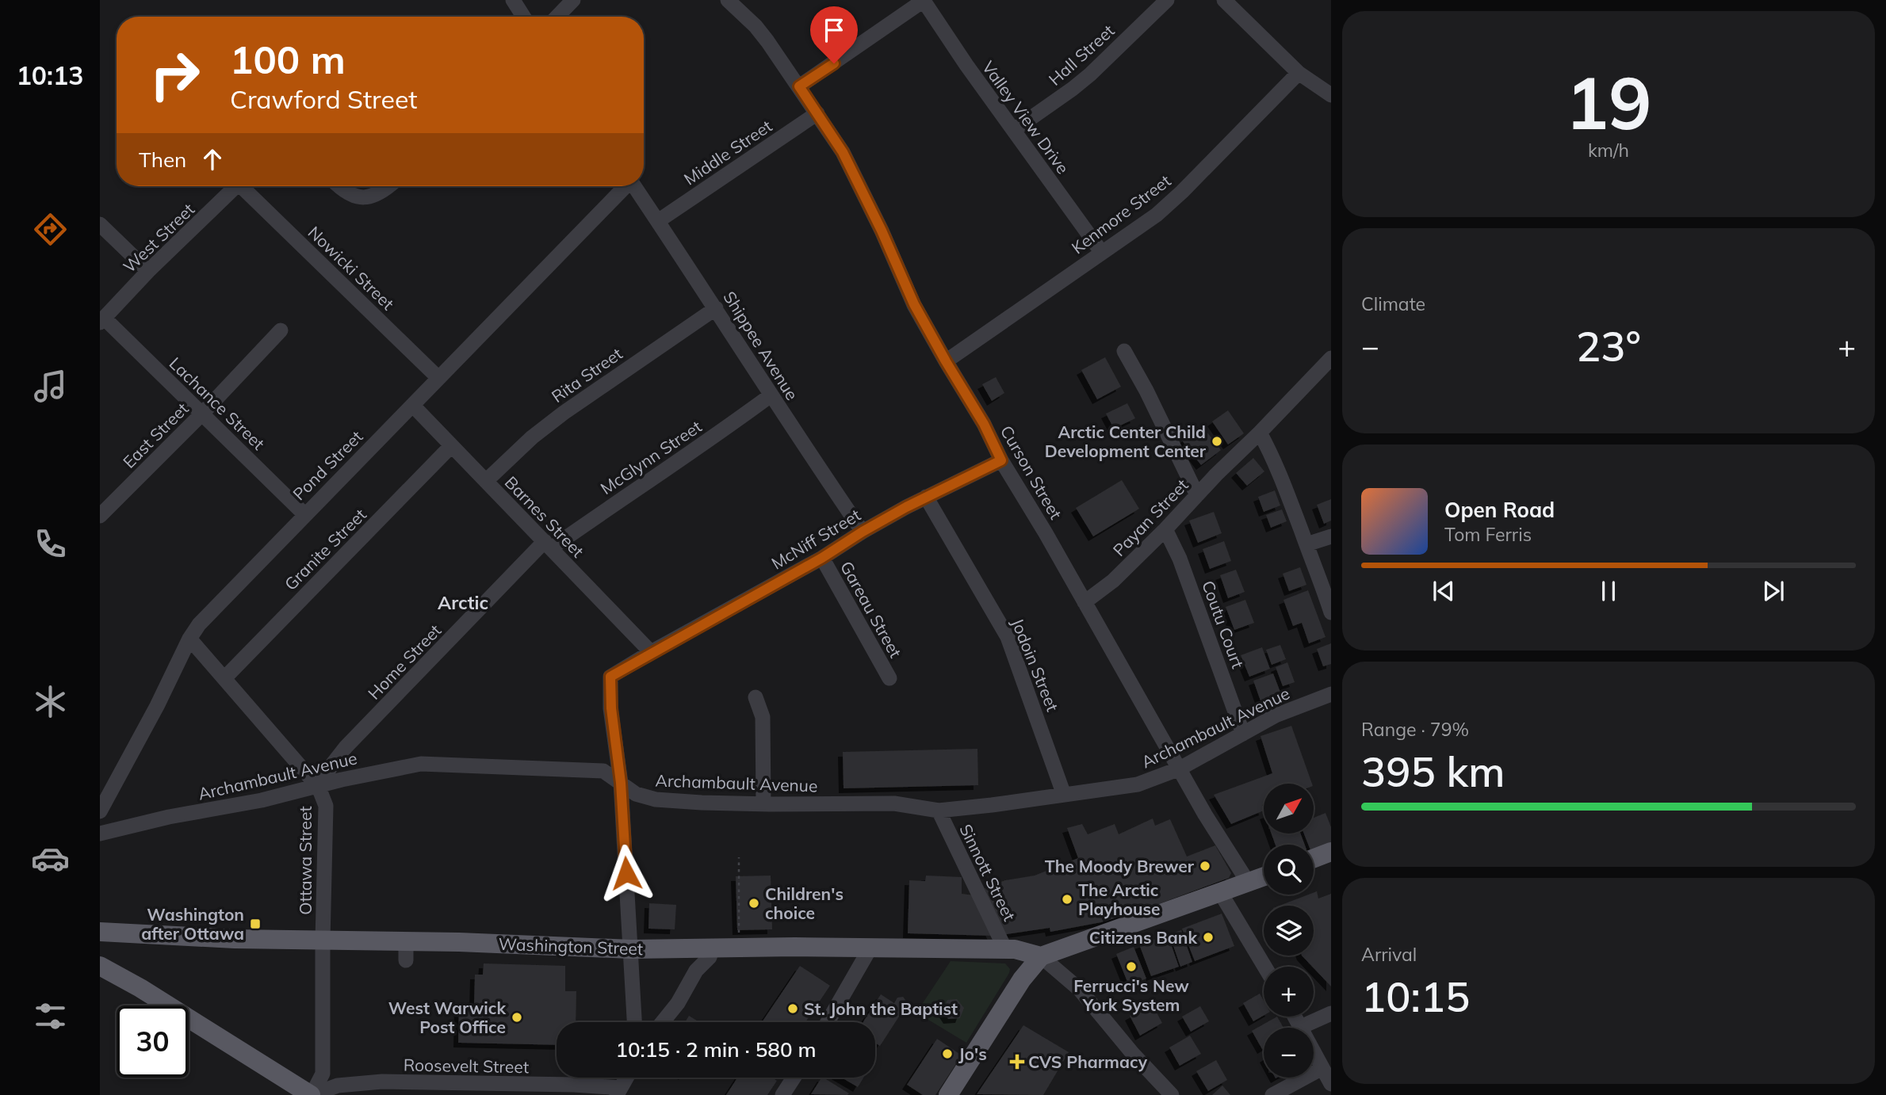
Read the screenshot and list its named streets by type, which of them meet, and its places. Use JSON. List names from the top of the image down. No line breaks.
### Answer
{"streets":{"main road":["Washington Street"],"street":["Hall Street","Valley View Drive","Middle Street","Kenmore Street","West Street","Nowicki Street","Shippee Avenue","Rita Street","Lachance Street","East Street","McGlynn Street","Pond Street","Curson Street","Barnes Street","Payan Street","McNiff Street","Granite Street","Gareau Street","Coutu Court","Home Street","Jodoin Street","Archambault Avenue","Ottawa Street","Sinnott Street","Roosevelt Street"]},"crossings":[["Hall Street","Valley View Drive"],["Valley View Drive","Kenmore Street"],["Middle Street","Shippee Avenue"],["Middle Street","Curson Street"],["Kenmore Street","Curson Street"],["West Street","Lachance Street"],["Nowicki Street","Pond Street"],["Shippee Avenue","Rita Street"],["Shippee Avenue","McGlynn Street"],["Shippee Avenue","McNiff Street"],["Rita Street","Barnes Street"],["Lachance Street","East Street"],["Lachance Street","Pond Street"],["McGlynn Street","Barnes Street"],["McGlynn Street","Home Street"],["Pond Street","Barnes Street"],["Pond Street","Ottawa Street"],["Curson Street","Payan Street"],["Curson Street","McNiff Street"],["Curson Street","Archambault Avenue"],["Barnes Street","McNiff Street"],["Barnes Street","Granite Street"],["Barnes Street","Home Street"],["Payan Street","Coutu Court"],["McNiff Street","Gareau Street"],["McNiff Street","Jodoin Street"],["McNiff Street","Archambault Avenue"],["Granite Street","Ottawa Street"],["Coutu Court","Archambault Avenue"],["Home Street","Archambault Avenue"],["Home Street","Ottawa Street"],["Jodoin Street","Archambault Avenue"],["Archambault Avenue","Ottawa Street"],["Archambault Avenue","Sinnott Street"],["Ottawa Street","Washington Street"],["Ottawa Street","Roosevelt Street"],["Sinnott Street","Washington Street"]],"districts":["Arctic"],"places":{"other":["Arctic Center Child Development Center","The Moody Brewer","The Arctic Playhouse","Children's choice","Citizens Bank","Ferrucci's New York System","St. John the Baptist","West Warwick Post Office","Jo's"],"transit":["Washington after Ottawa"],"health":["CVS Pharmacy"]},"north":"top right","page":{"tabs":"10:13","tile":[["19","km/h"],"Climate",["Range · 79%","395 km"],["Arrival","10:15"]],"turn":["100 m","Crawford Street"],"then":"Then","heat":["−","23°","+"],"song":["Open Road","Tom Ferris"],"map_buttons":["+","−"],"limit":"30","trip":"10:15 · 2 min · 580 m"}}
